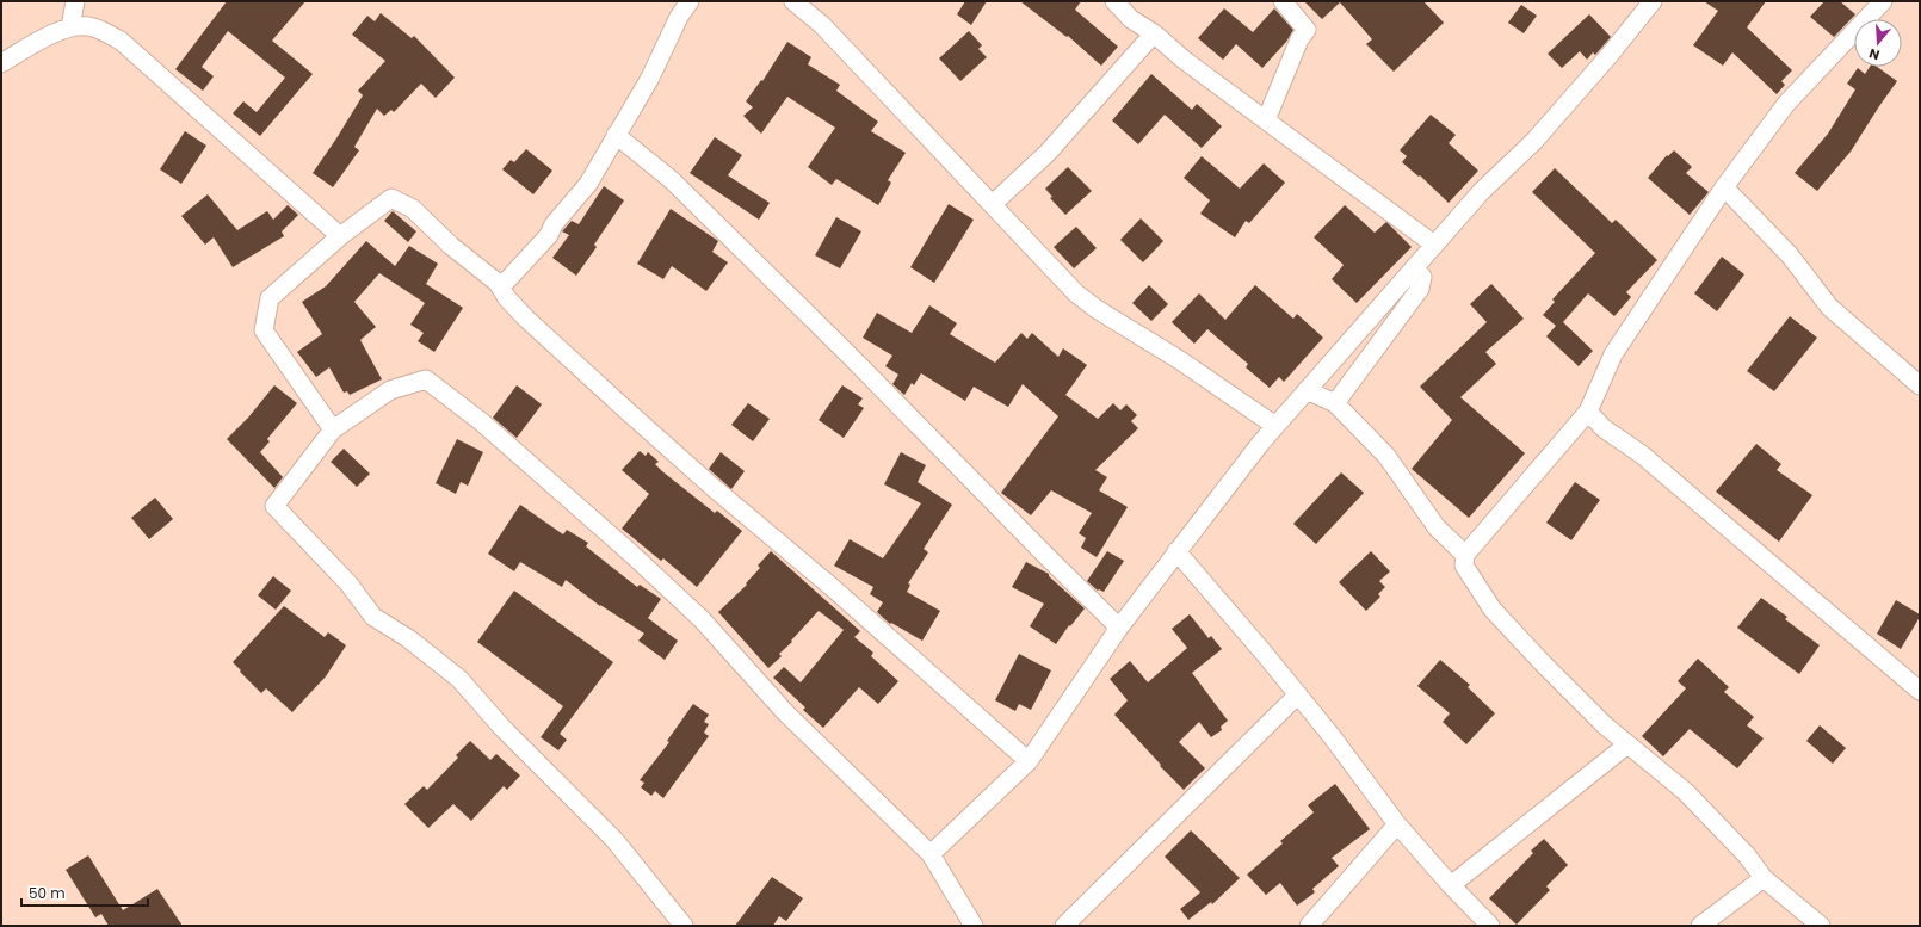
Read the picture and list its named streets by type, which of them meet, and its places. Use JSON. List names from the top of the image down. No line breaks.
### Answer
{"scale_bar":"50 m","north":"bottom"}
